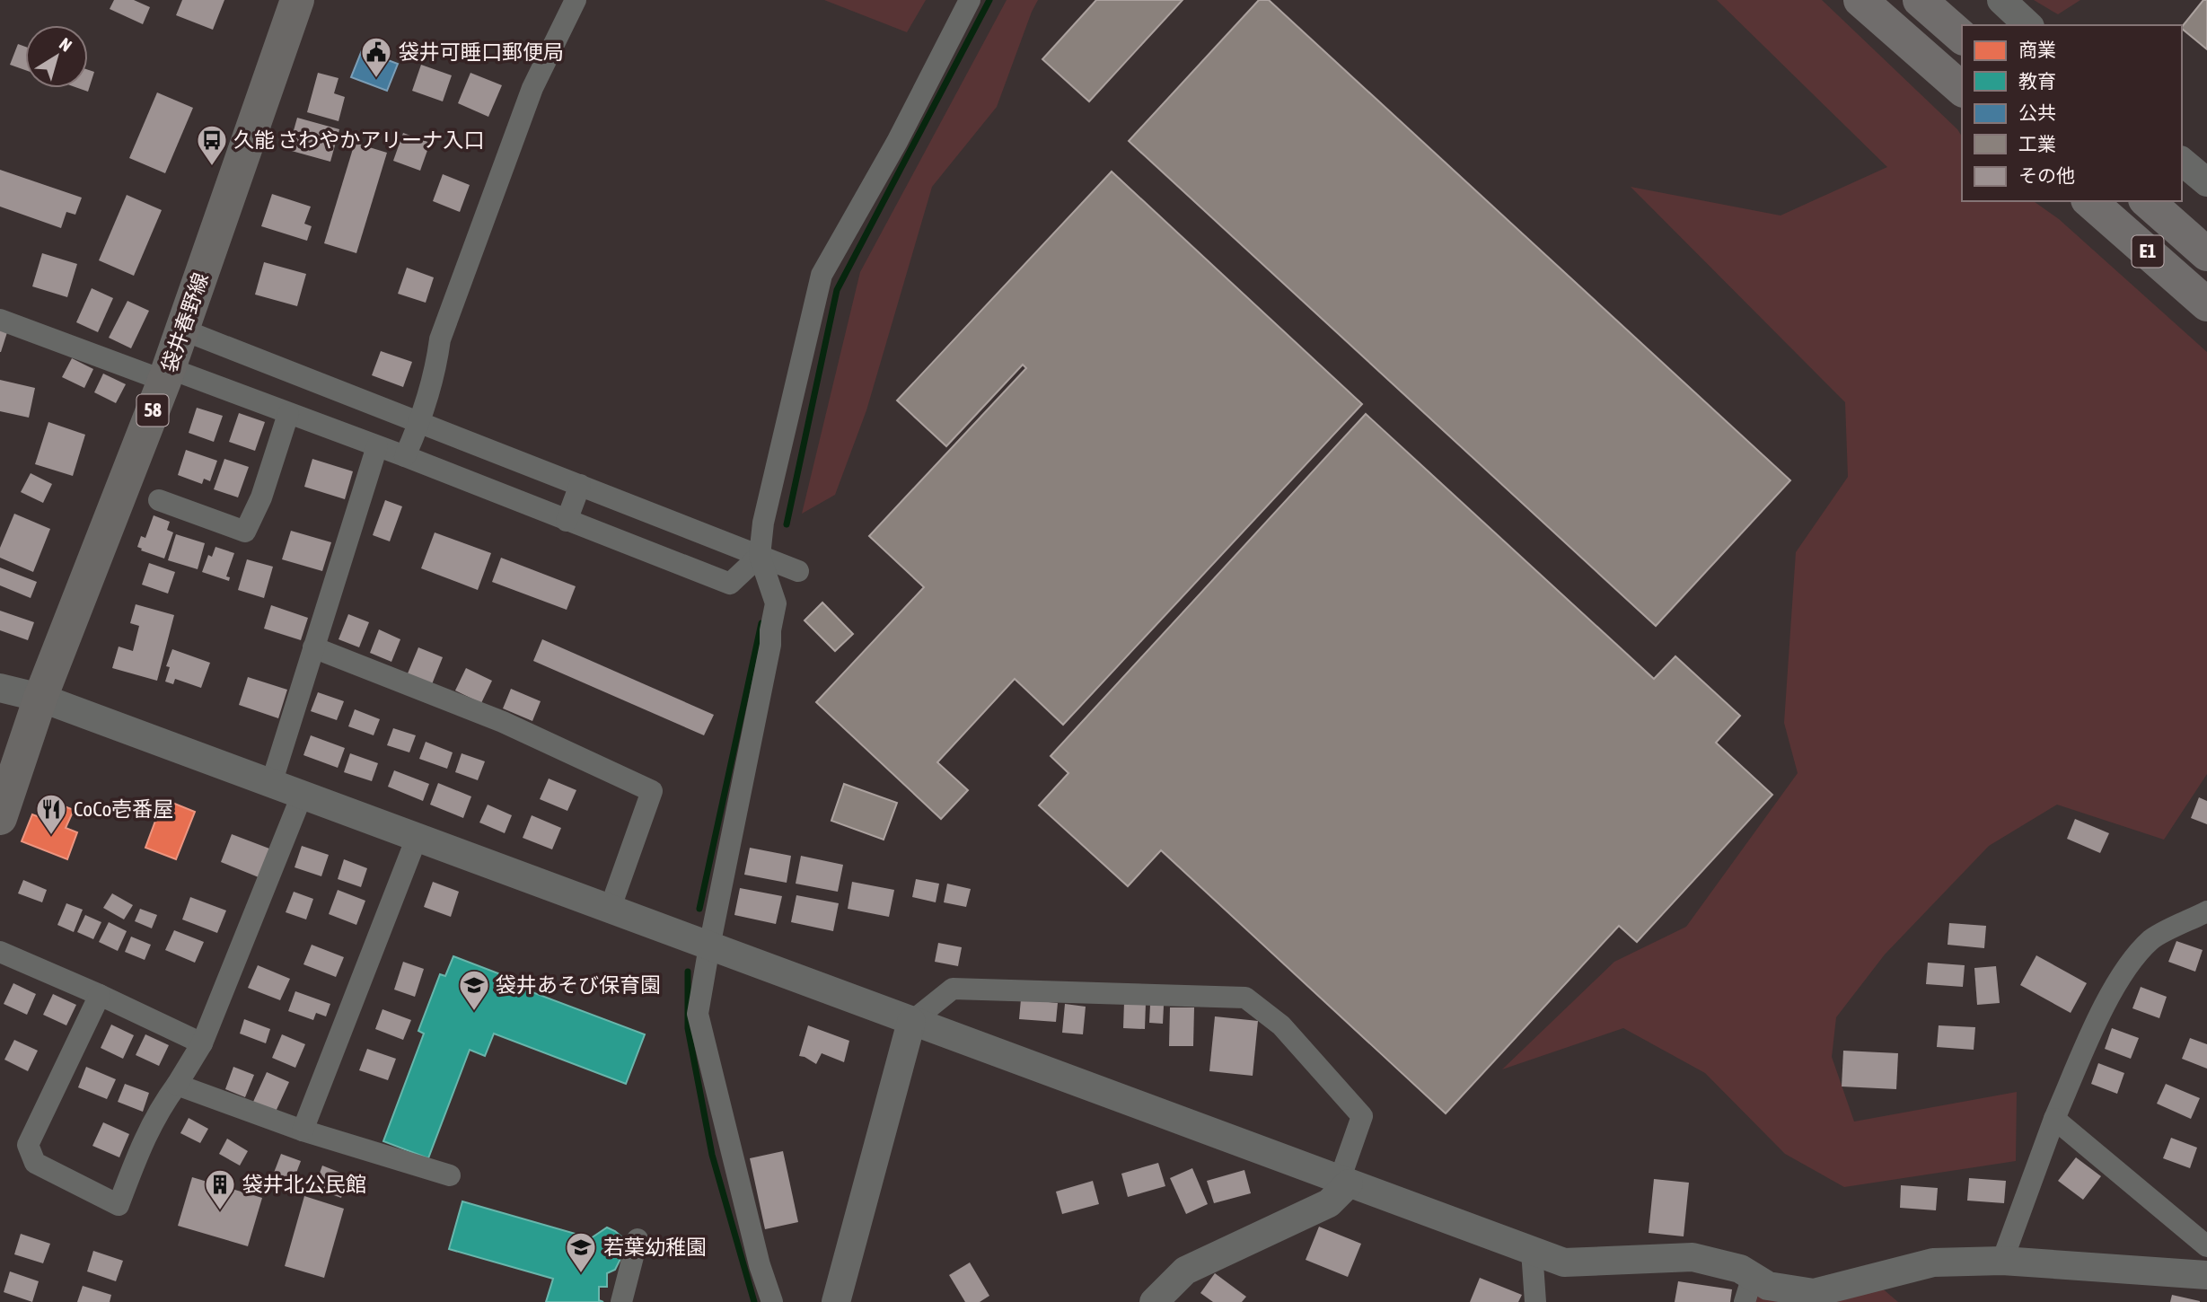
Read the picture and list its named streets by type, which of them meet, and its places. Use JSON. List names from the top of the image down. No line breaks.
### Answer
{"streets":{"highway":["E1"],"main road":["袋井春野線","58"]},"places":{"public building":["袋井可睡口郵便局"],"bus stop":["久能 さわやかアリーナ入口"],"restaurant":["CoCo壱番屋"],"school or university":["袋井あそび保育園","若葉幼稚園"],"building":["袋井北公民館"]},"legend":["商業","教育","公共","工業","その他"],"north":"top right"}
